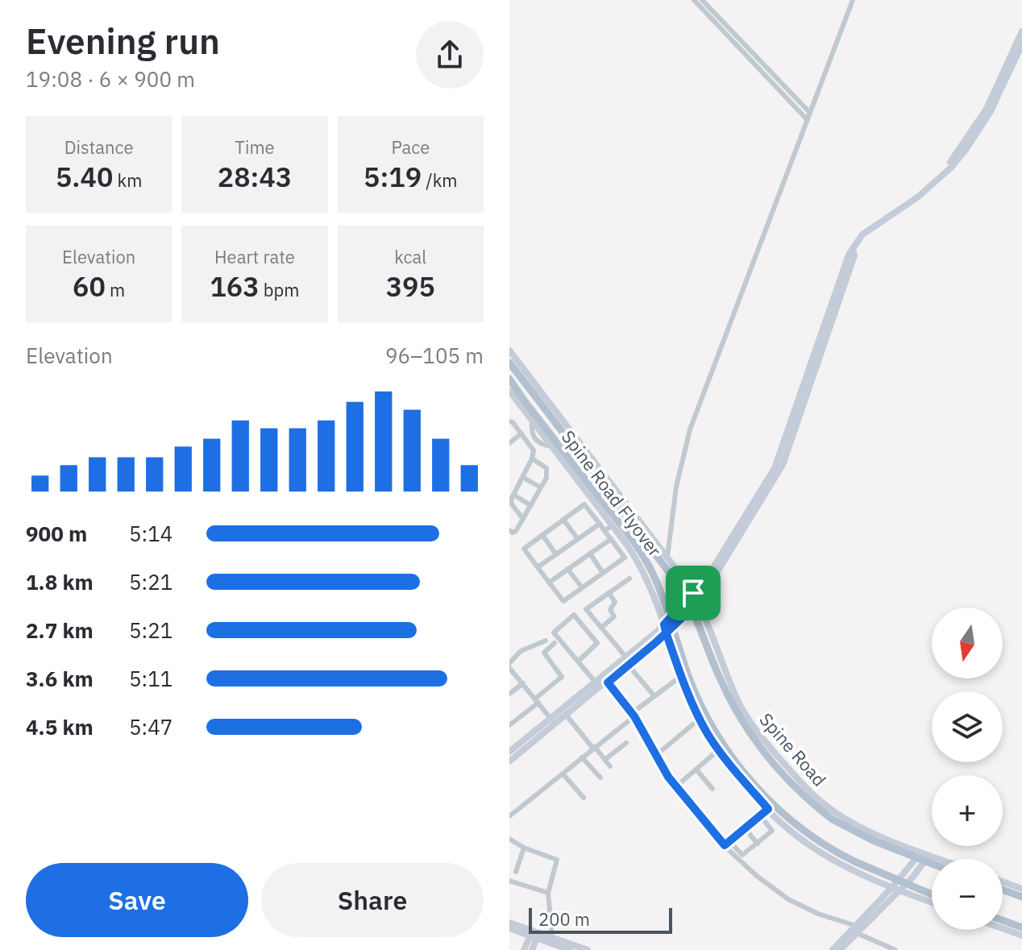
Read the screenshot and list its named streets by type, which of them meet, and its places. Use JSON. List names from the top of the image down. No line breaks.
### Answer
{"streets":{"main road":["Spine Road Flyover","Spine Road"]},"crossings":[["Spine Road Flyover","Spine Road"]],"scale_bar":"200 m","north":"bottom","page":{"heading":["Evening run","19:08 · 6 × 900 m"],"stats":[["Distance","5.40 km"],["Time","28:43"],["Pace","5:19 /km"],["Elevation","60 m"],["Heart rate","163 bpm"],["kcal","395"]],"chart":["Elevation","96–105 m"],"list":[{"name":"900 m","note":"5:14"},{"name":"1.8 km","note":"5:21"},{"name":"2.7 km","note":"5:21"},{"name":"3.6 km","note":"5:11"},{"name":"4.5 km","note":"5:47"}],"map_buttons":["+","−"],"buttons":["Save","Share"],"scale":"200 m"}}
